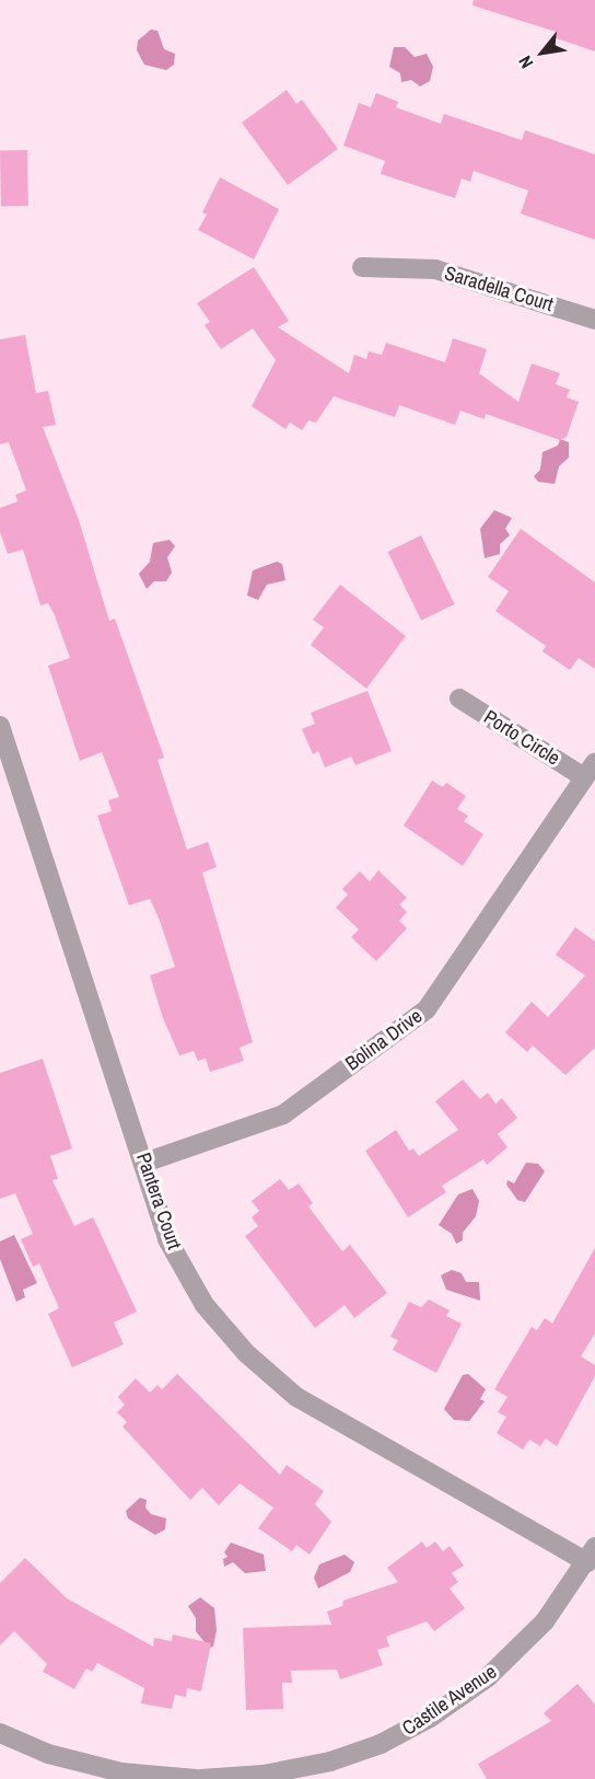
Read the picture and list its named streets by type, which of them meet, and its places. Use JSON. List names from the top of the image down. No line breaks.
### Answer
{"streets":{"street":["Saradella Court","Porto Circle","Bolina Drive","Pantera Court","Castile Avenue"]},"crossings":[["Porto Circle","Bolina Drive"],["Bolina Drive","Pantera Court"],["Pantera Court","Castile Avenue"]],"north":"bottom left"}
